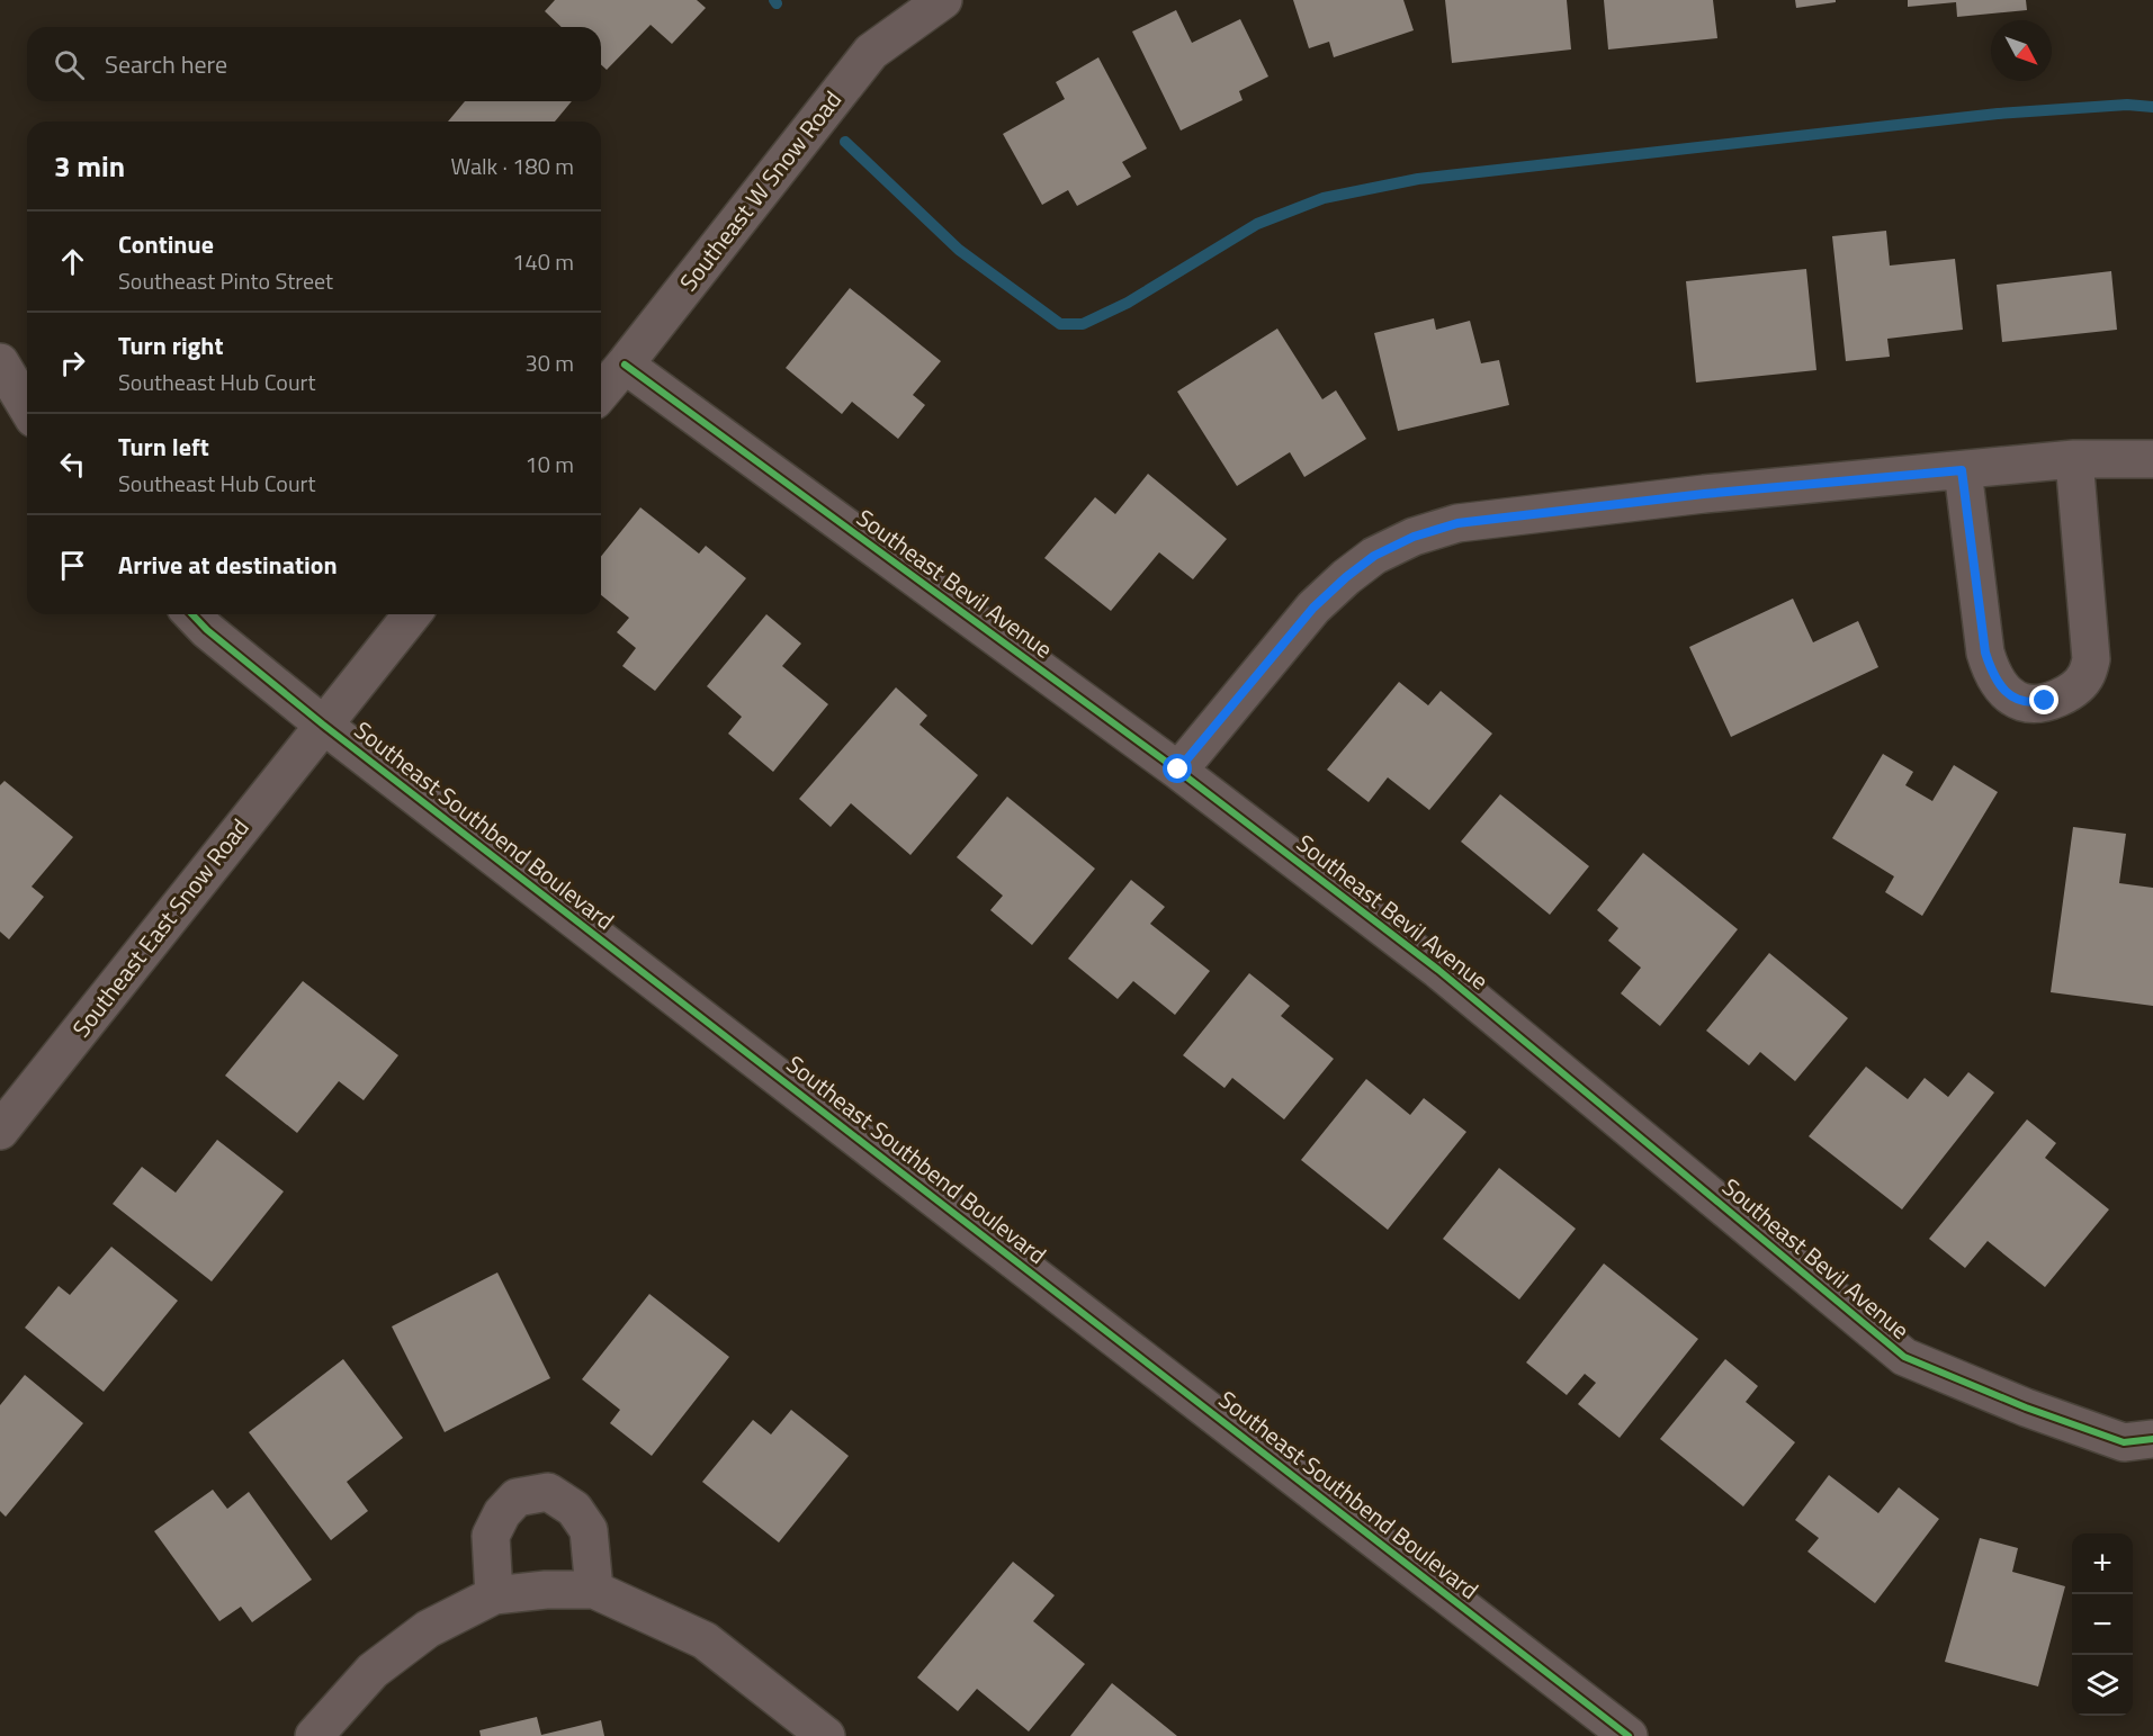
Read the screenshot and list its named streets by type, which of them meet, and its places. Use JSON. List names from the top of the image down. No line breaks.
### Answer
{"streets":{"street":["Southeast W Snow Road","Southeast Bevil Avenue","Southeast Southbend Boulevard","Southeast East Snow Road"]},"crossings":[["Southeast W Snow Road","Southeast Bevil Avenue"],["Southeast Southbend Boulevard","Southeast East Snow Road"]],"north":"bottom right","page":{"search":"Search here","heading":["3 min","Walk · 180 m"],"list":[["Continue","Southeast Pinto Street","140 m"],["Turn right","Southeast Hub Court","30 m"],["Turn left","Southeast Hub Court","10 m"],"Arrive at destination"],"map_buttons":["+","−"]}}
